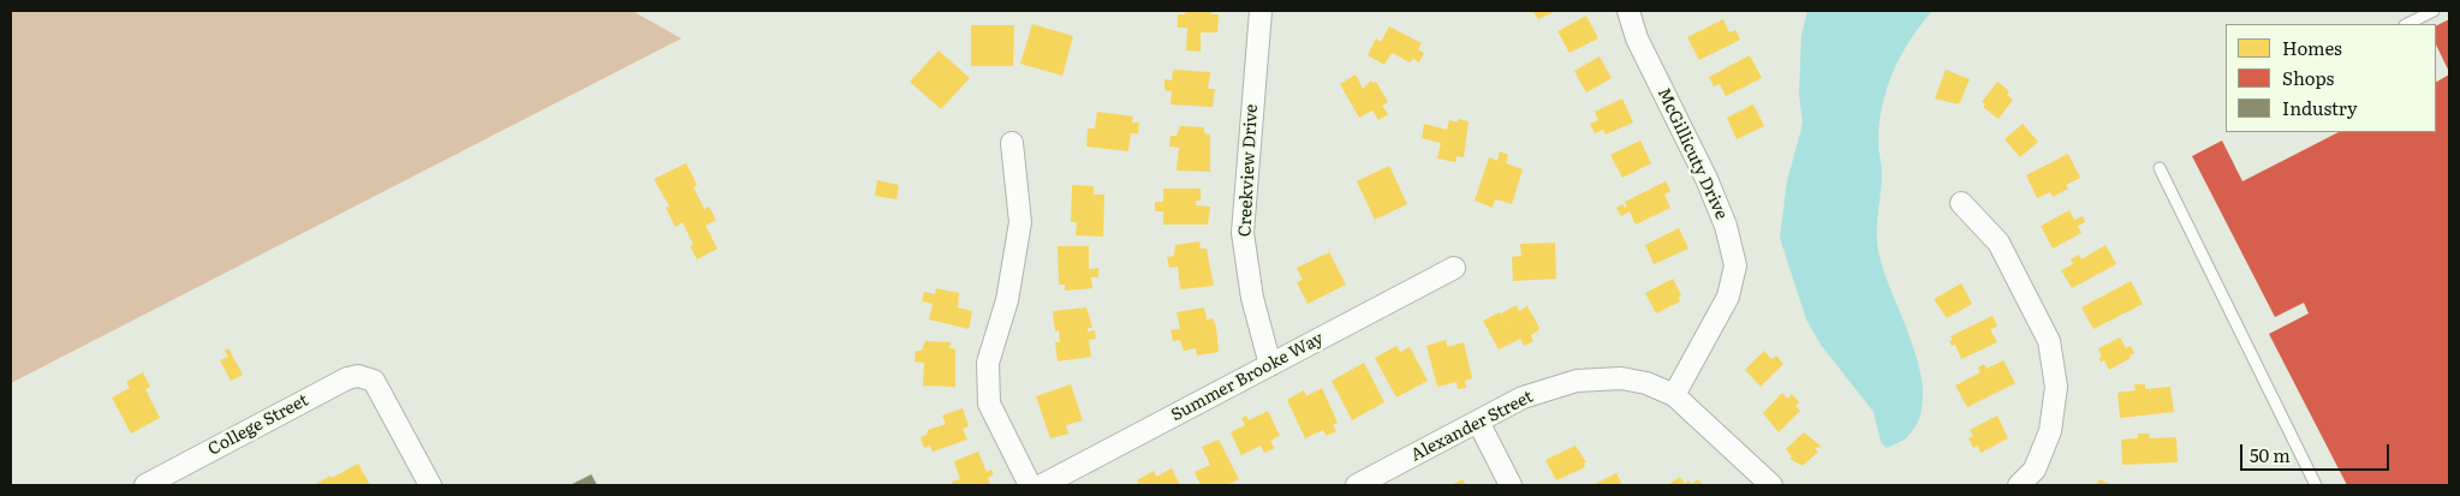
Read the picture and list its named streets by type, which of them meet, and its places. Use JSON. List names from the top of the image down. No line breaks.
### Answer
{"streets":{"street":["McGillicuty Drive","Creekview Drive","Summer Brooke Way","College Street","Alexander Street"]},"crossings":[["McGillicuty Drive","Alexander Street"],["Creekview Drive","Summer Brooke Way"]],"legend":["Homes","Shops","Industry"],"scale_bar":"50 m"}
